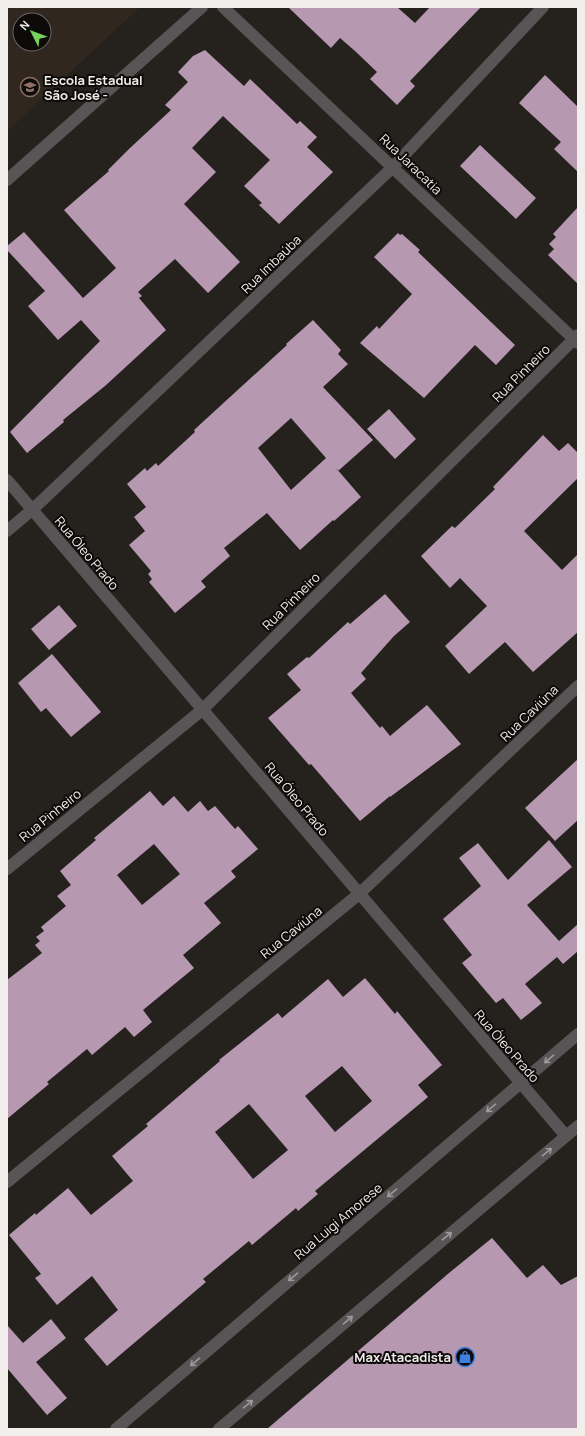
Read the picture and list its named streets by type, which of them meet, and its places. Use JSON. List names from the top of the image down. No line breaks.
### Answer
{"streets":{"street":["Rua Jaracatia","Rua Imbaúba","Rua Pinheiro","Rua Óleo Prado","Rua Caviúna","Rua Luigi Amorese"]},"crossings":[["Rua Jaracatia","Rua Imbaúba"],["Rua Jaracatia","Rua Pinheiro"],["Rua Imbaúba","Rua Óleo Prado"],["Rua Pinheiro","Rua Óleo Prado"],["Rua Óleo Prado","Rua Caviúna"],["Rua Óleo Prado","Rua Luigi Amorese"]],"places":{"school or university":["Escola Estadual São José -"],"shop":["Max Atacadista"]},"north":"top left"}
